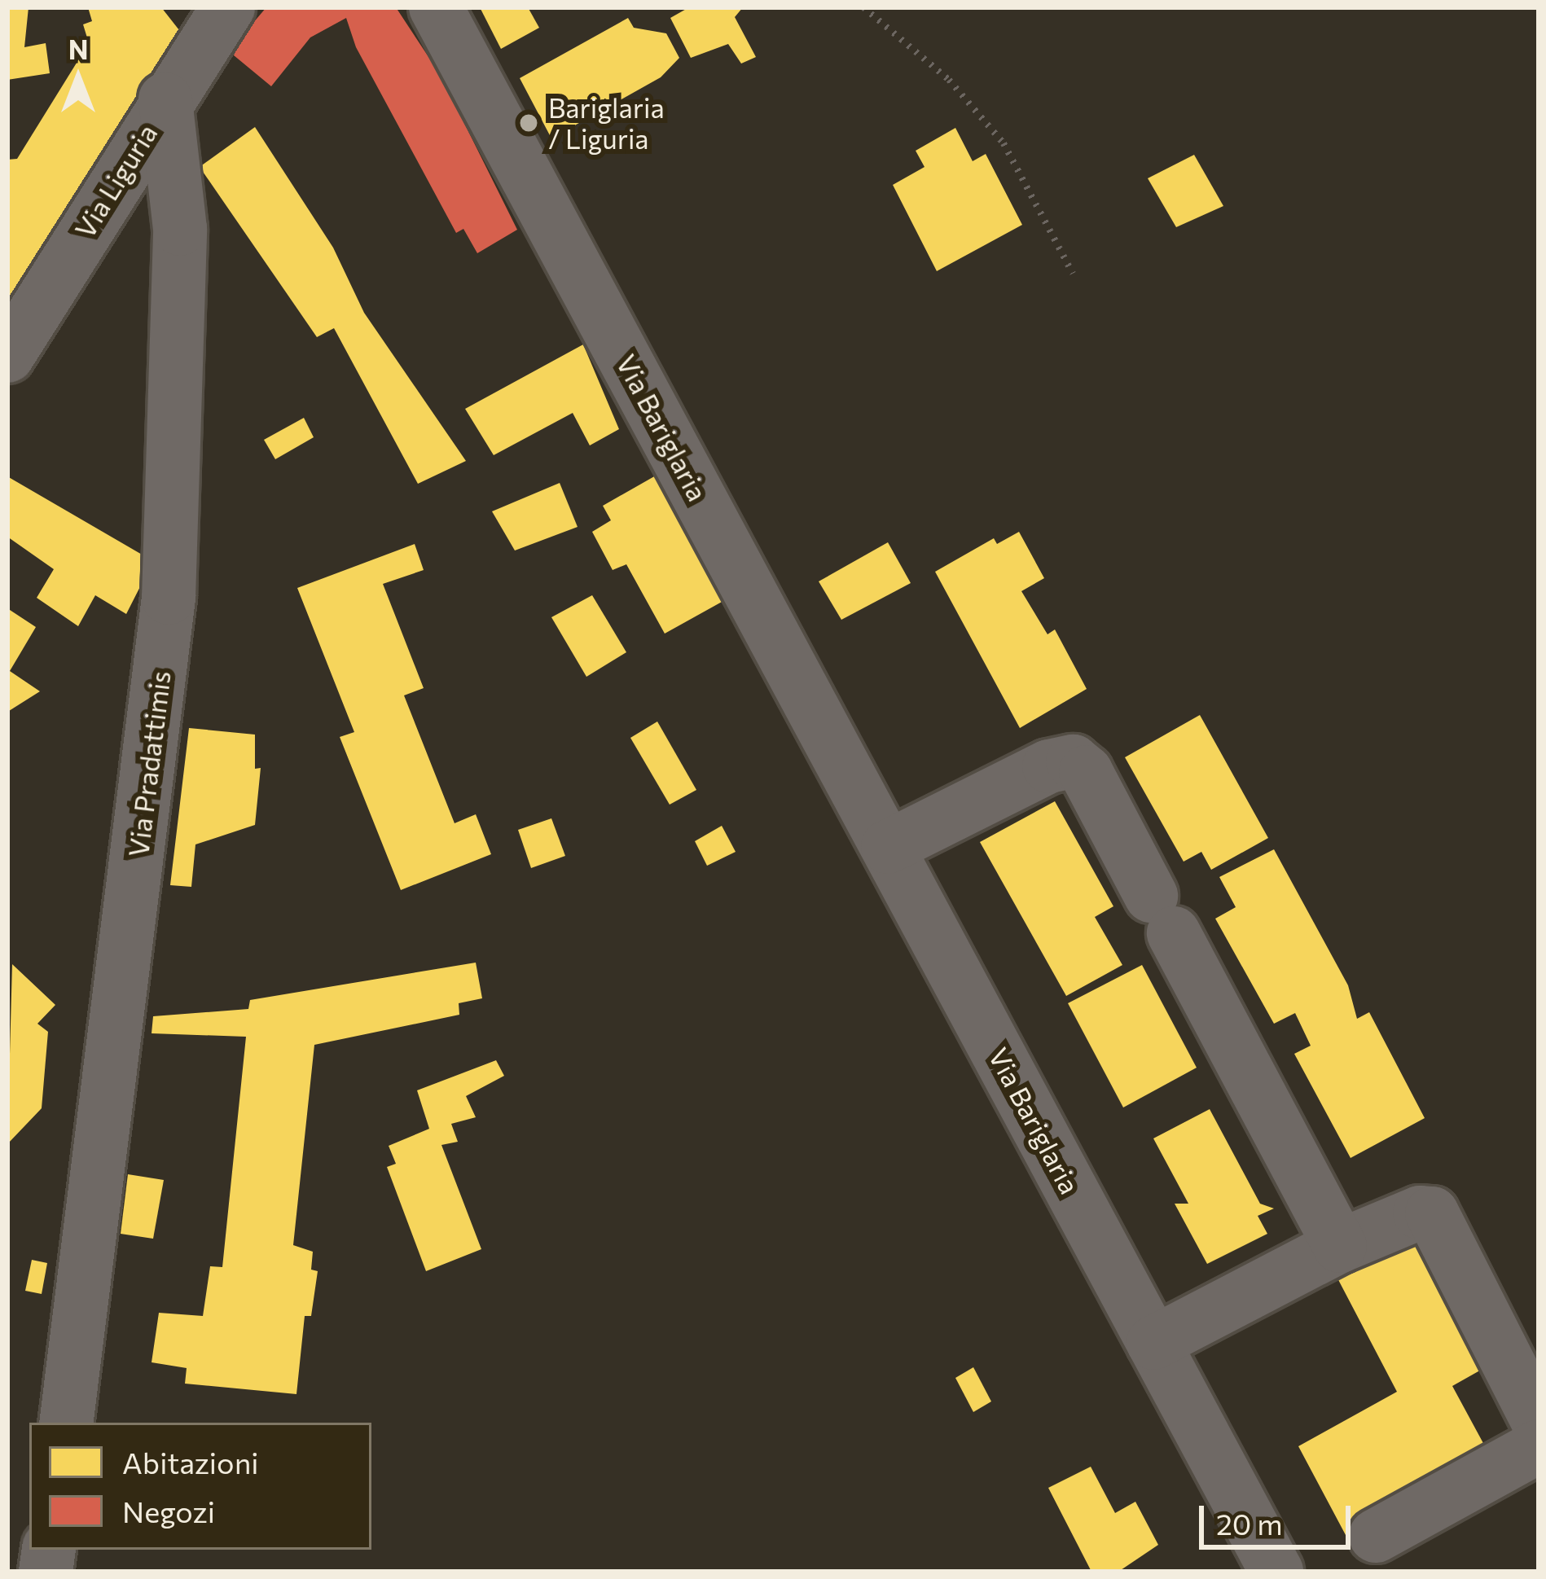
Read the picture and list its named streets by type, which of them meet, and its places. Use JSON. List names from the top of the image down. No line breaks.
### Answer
{"streets":{"street":["Via Liguria","Via Bariglaria","Via Pradattimis"]},"crossings":[["Via Liguria","Via Pradattimis"]],"places":["Bariglaria / Liguria"],"legend":["Abitazioni","Negozi"],"scale_bar":"20 m","north":"top"}
